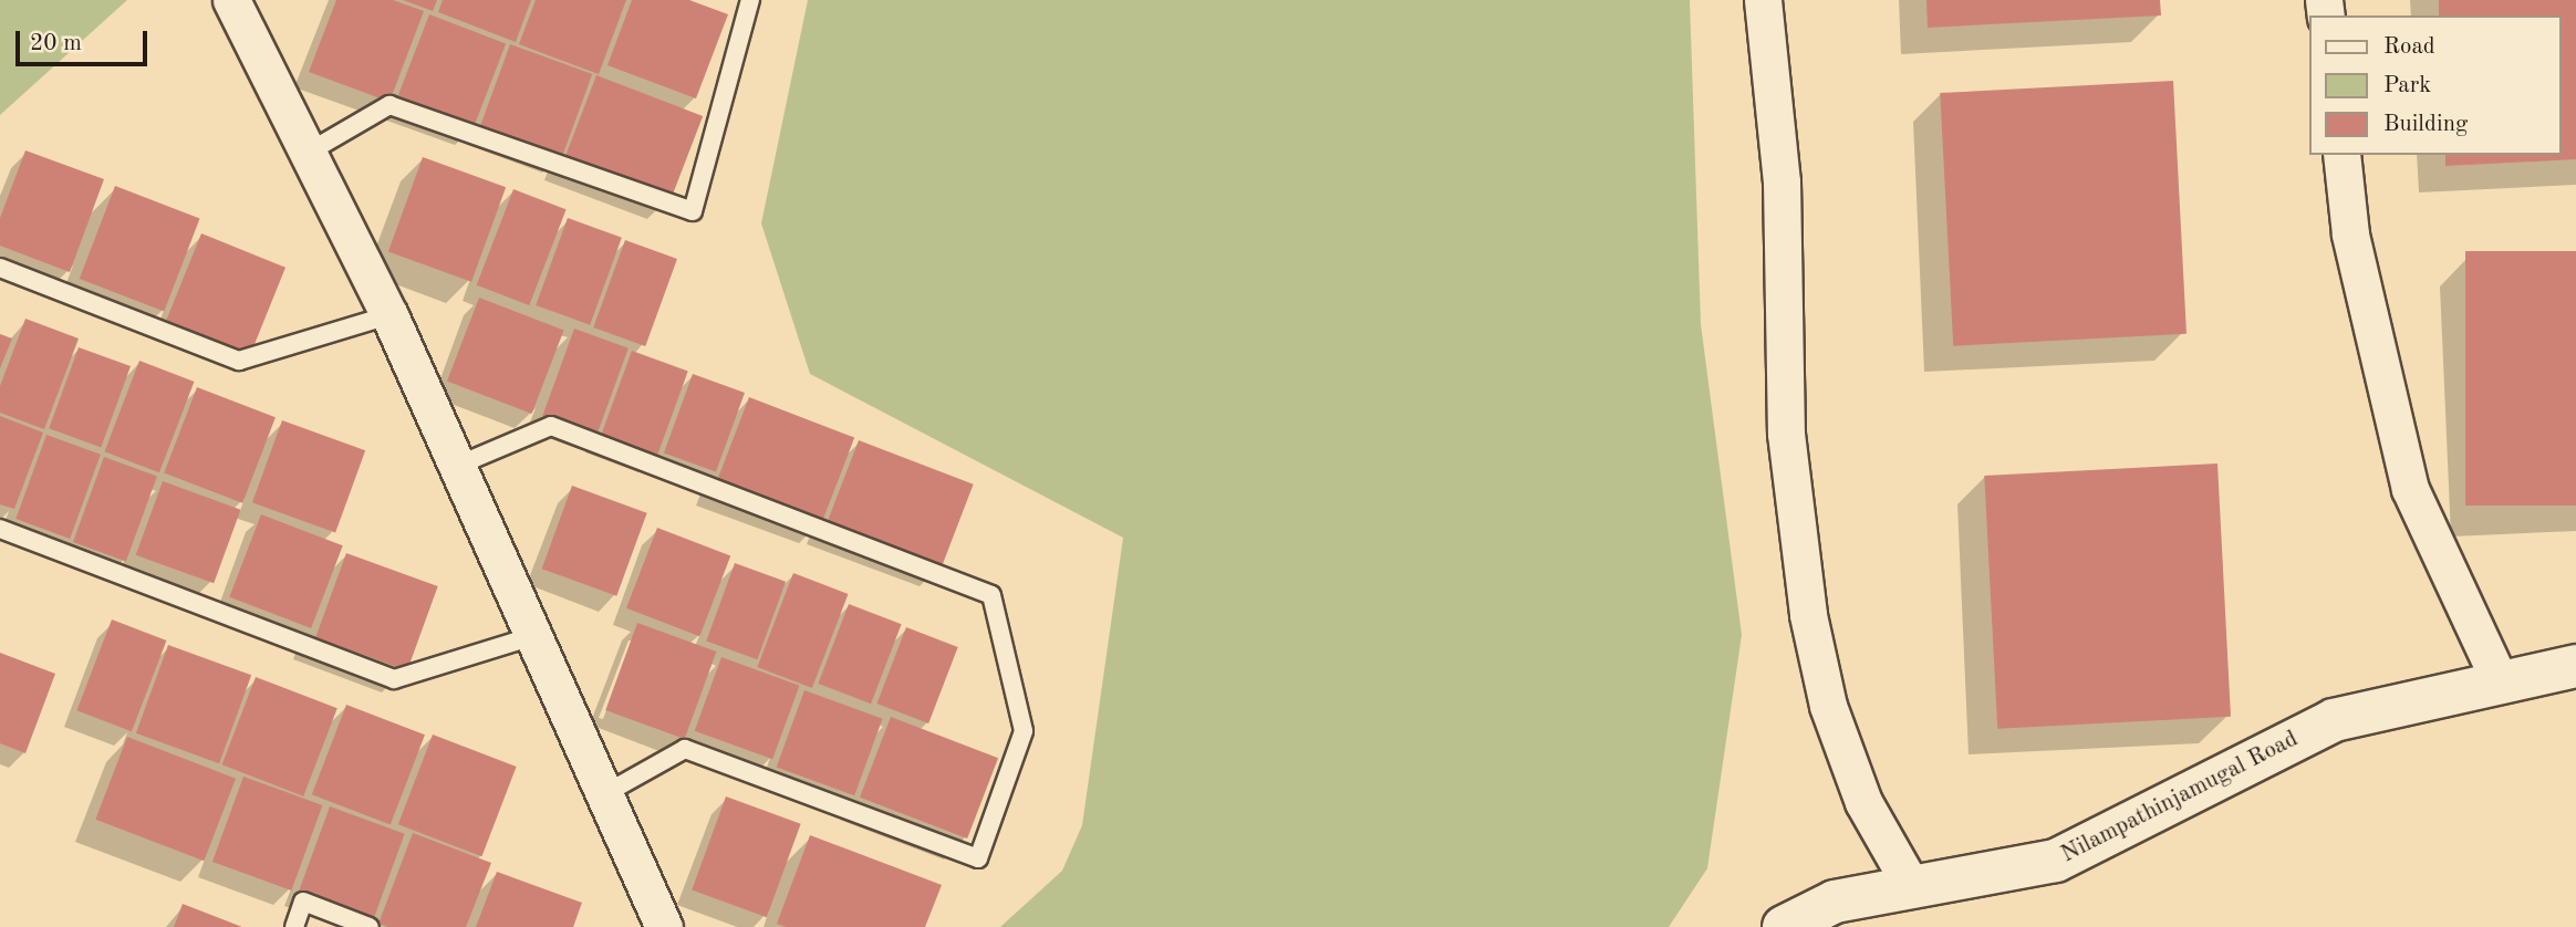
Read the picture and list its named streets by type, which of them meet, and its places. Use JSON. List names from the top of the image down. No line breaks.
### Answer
{"streets":{"street":["Nilampathinjamugal Road"]},"legend":["Road","Park","Building"],"scale_bar":"20 m"}
